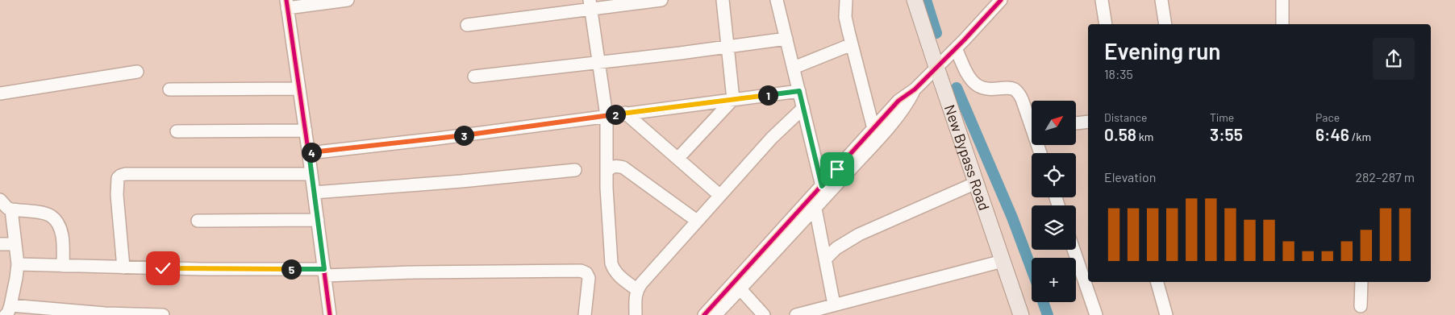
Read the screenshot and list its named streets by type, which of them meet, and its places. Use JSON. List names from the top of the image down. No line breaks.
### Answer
{"streets":{"main road":["New Bypass Road"]},"north":"top right","page":{"heading":["Evening run","18:35"],"pins":["1","2","3","4","5"],"stats":[["Distance","0.58 km"],["Time","3:55"],["Pace","6:46 /km"]],"map_buttons":"+","chart":["Elevation","282–287 m"]}}
